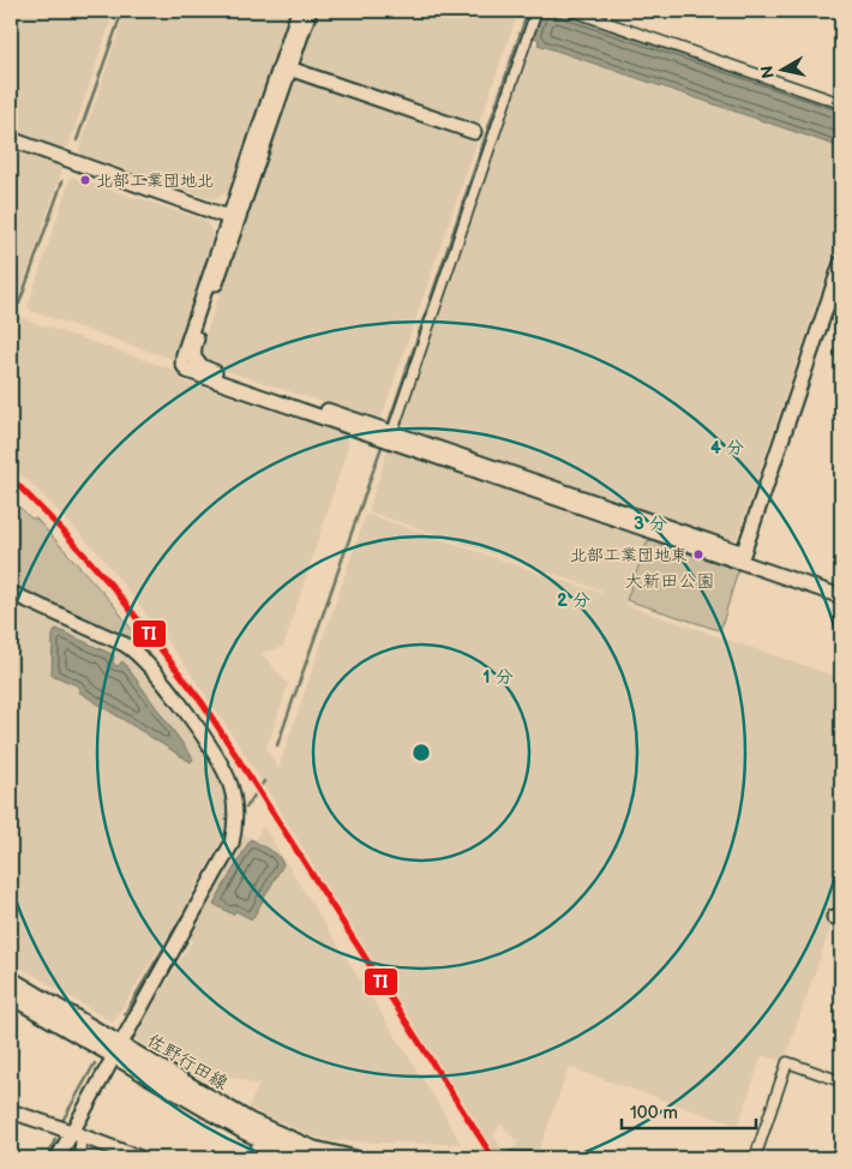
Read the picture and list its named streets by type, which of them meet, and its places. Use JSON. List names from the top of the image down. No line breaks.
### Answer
{"streets":{"main road":["佐野行田線"]},"parks":["大新田公園"],"places":["北部工業団地北","北部工業団地東"],"lines":["transit line TI"],"scale_bar":"100 m","north":"left","rings":["4 分","3 分","2 分","1 分"]}
